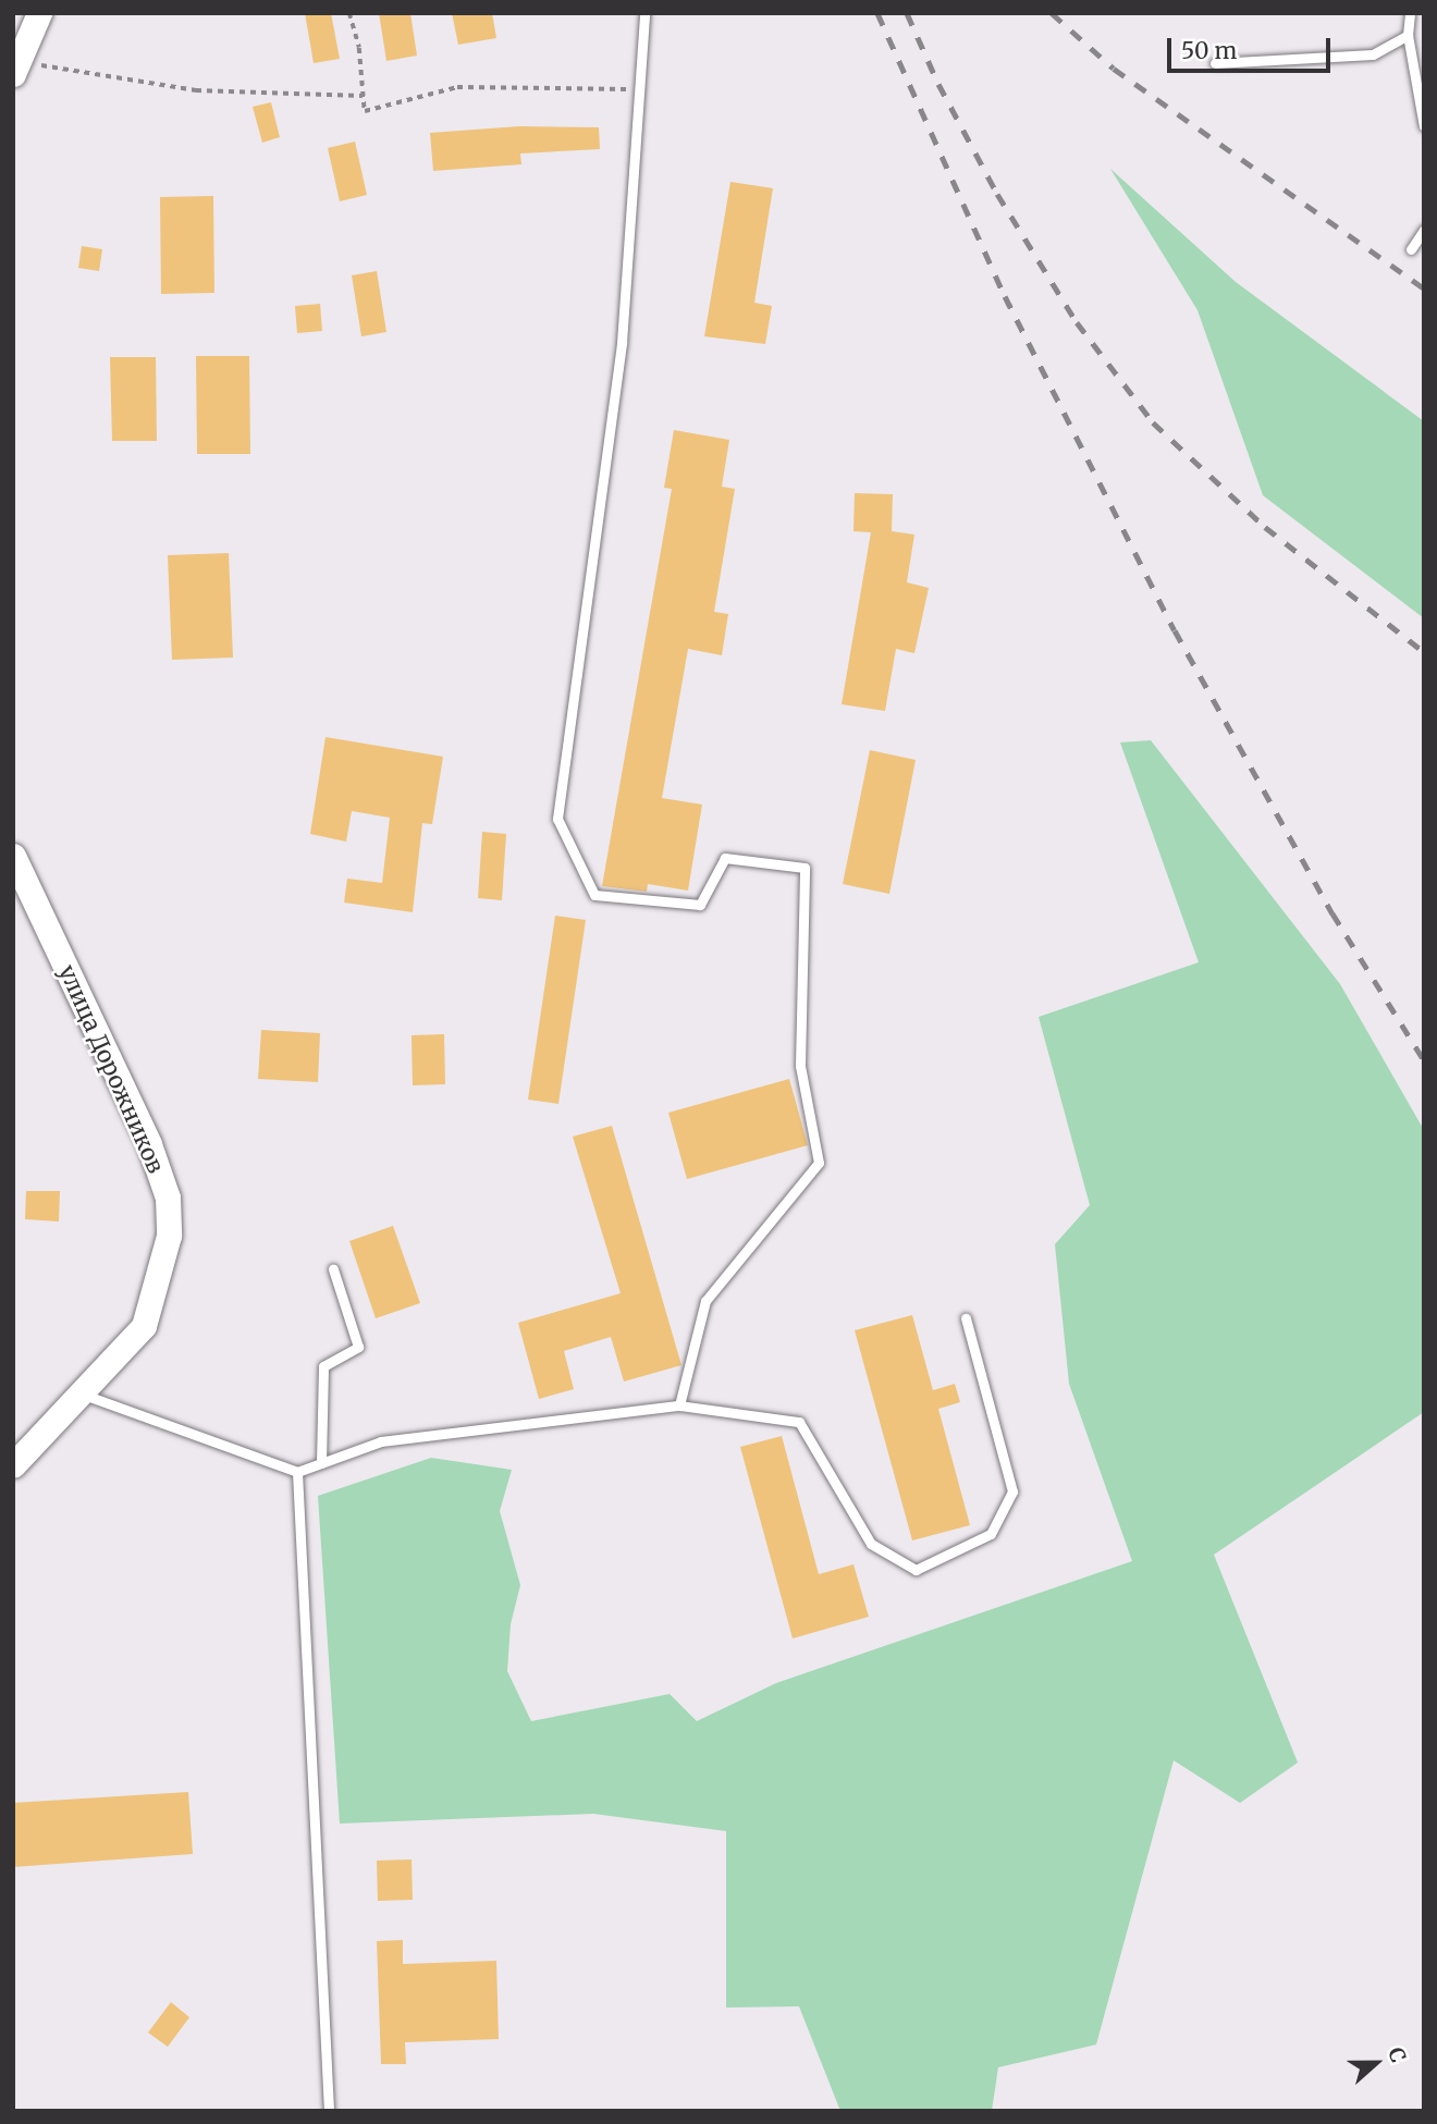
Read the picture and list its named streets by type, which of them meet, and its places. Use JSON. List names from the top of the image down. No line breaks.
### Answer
{"streets":{"street":["улица Дорожников"]},"scale_bar":"50 m","north":"right"}
